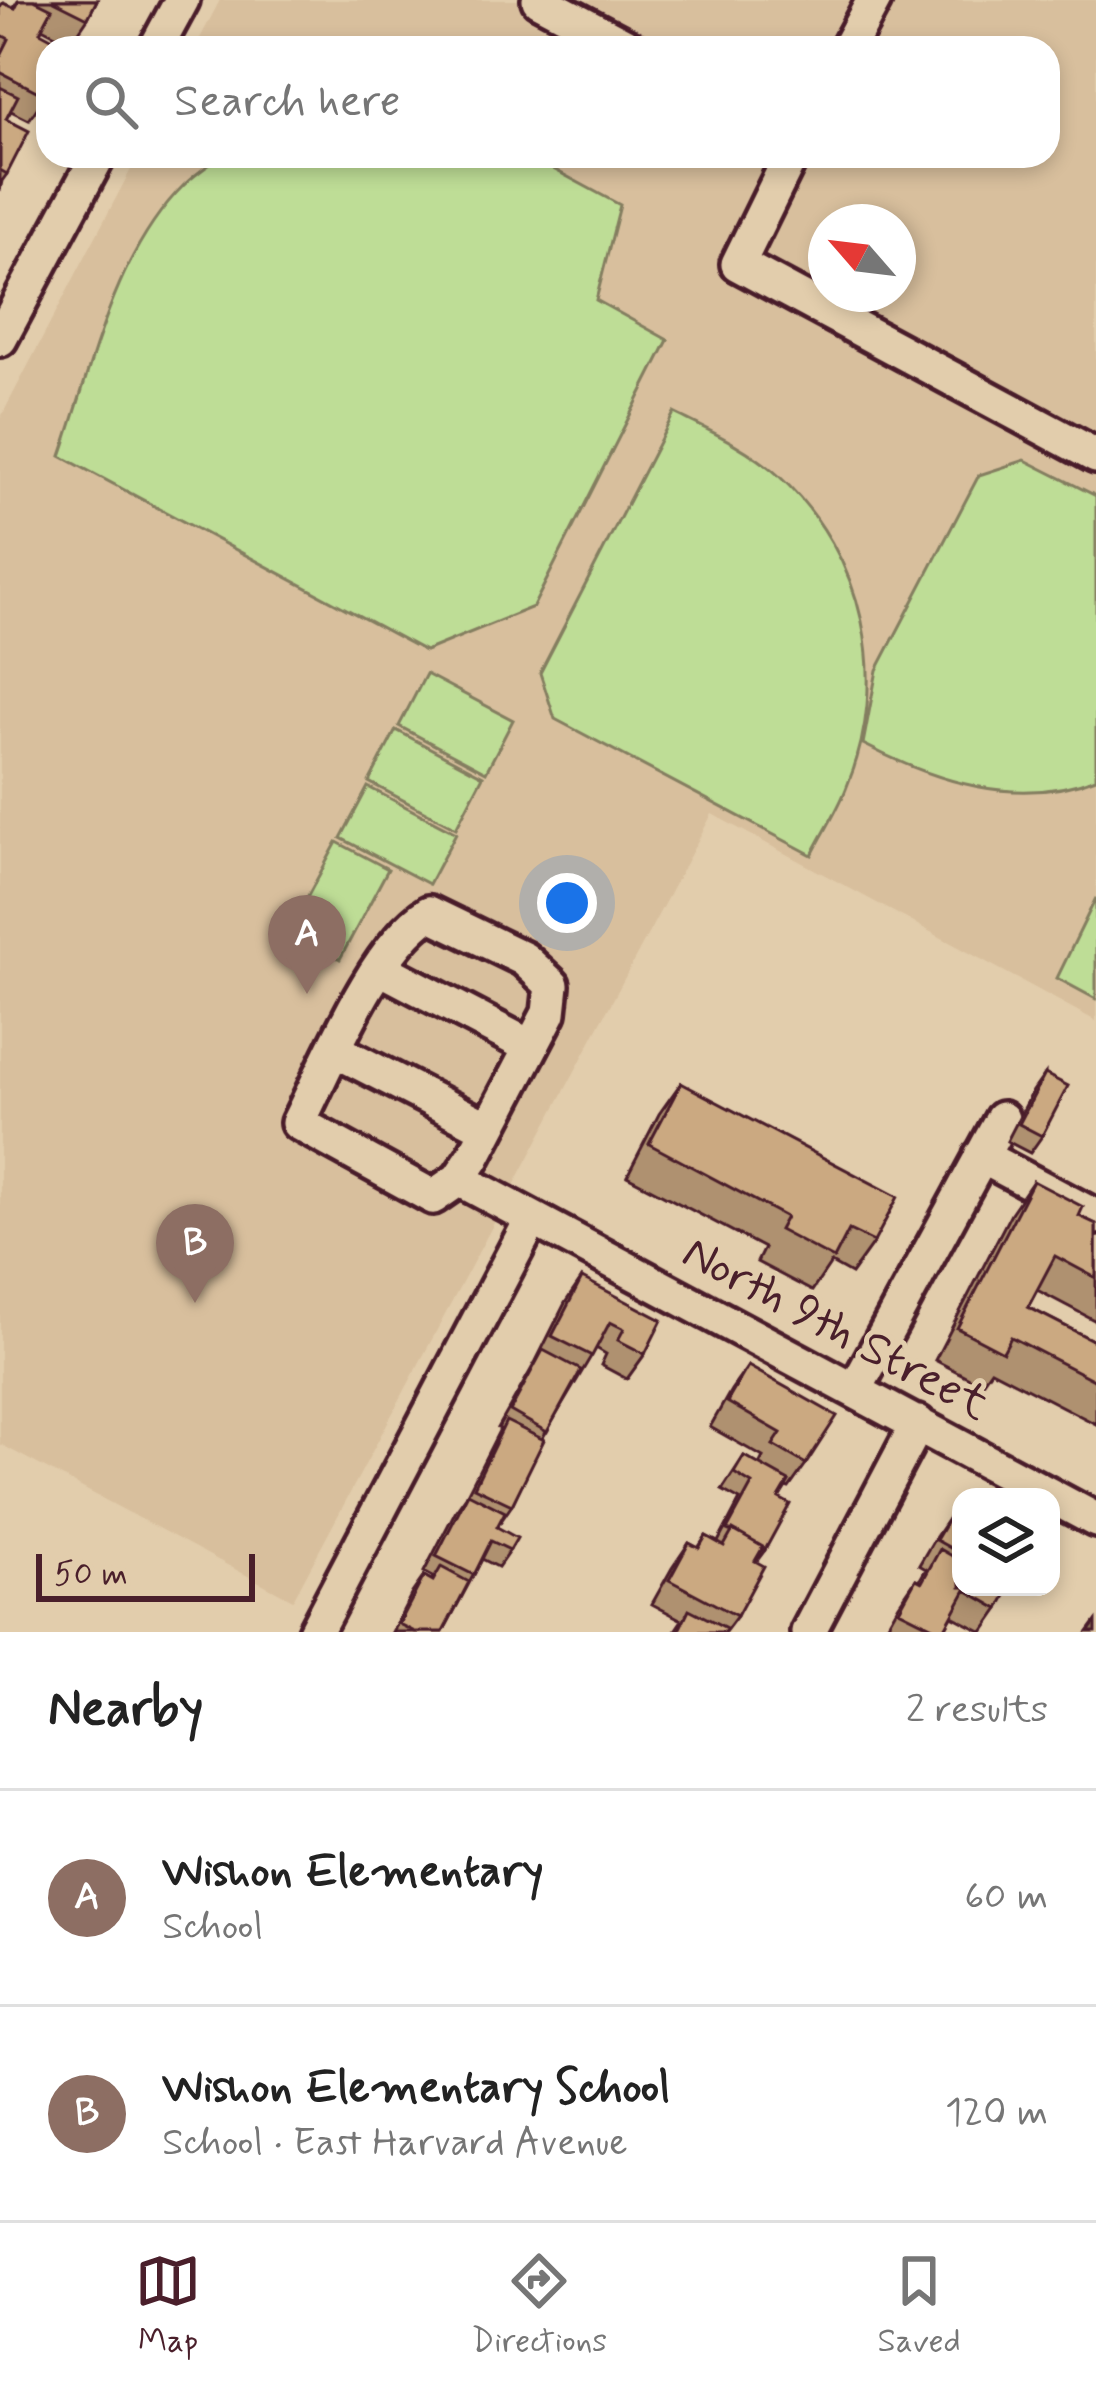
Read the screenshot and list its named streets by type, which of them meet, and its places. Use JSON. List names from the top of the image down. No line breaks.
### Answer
{"streets":{"street":["North 9th Street"]},"scale_bar":"50 m","north":"top left","page":{"search":"Search here","pins":["A","B"],"scale":"50 m","heading":["Nearby","2 results"],"list":[{"mark":"A","name":"Wishon Elementary","note":"School","value":"60 m"},{"mark":"B","name":"Wishon Elementary School","note":"School · East Harvard Avenue","value":"120 m"}],"nav":["Map","Directions","Saved"]}}
